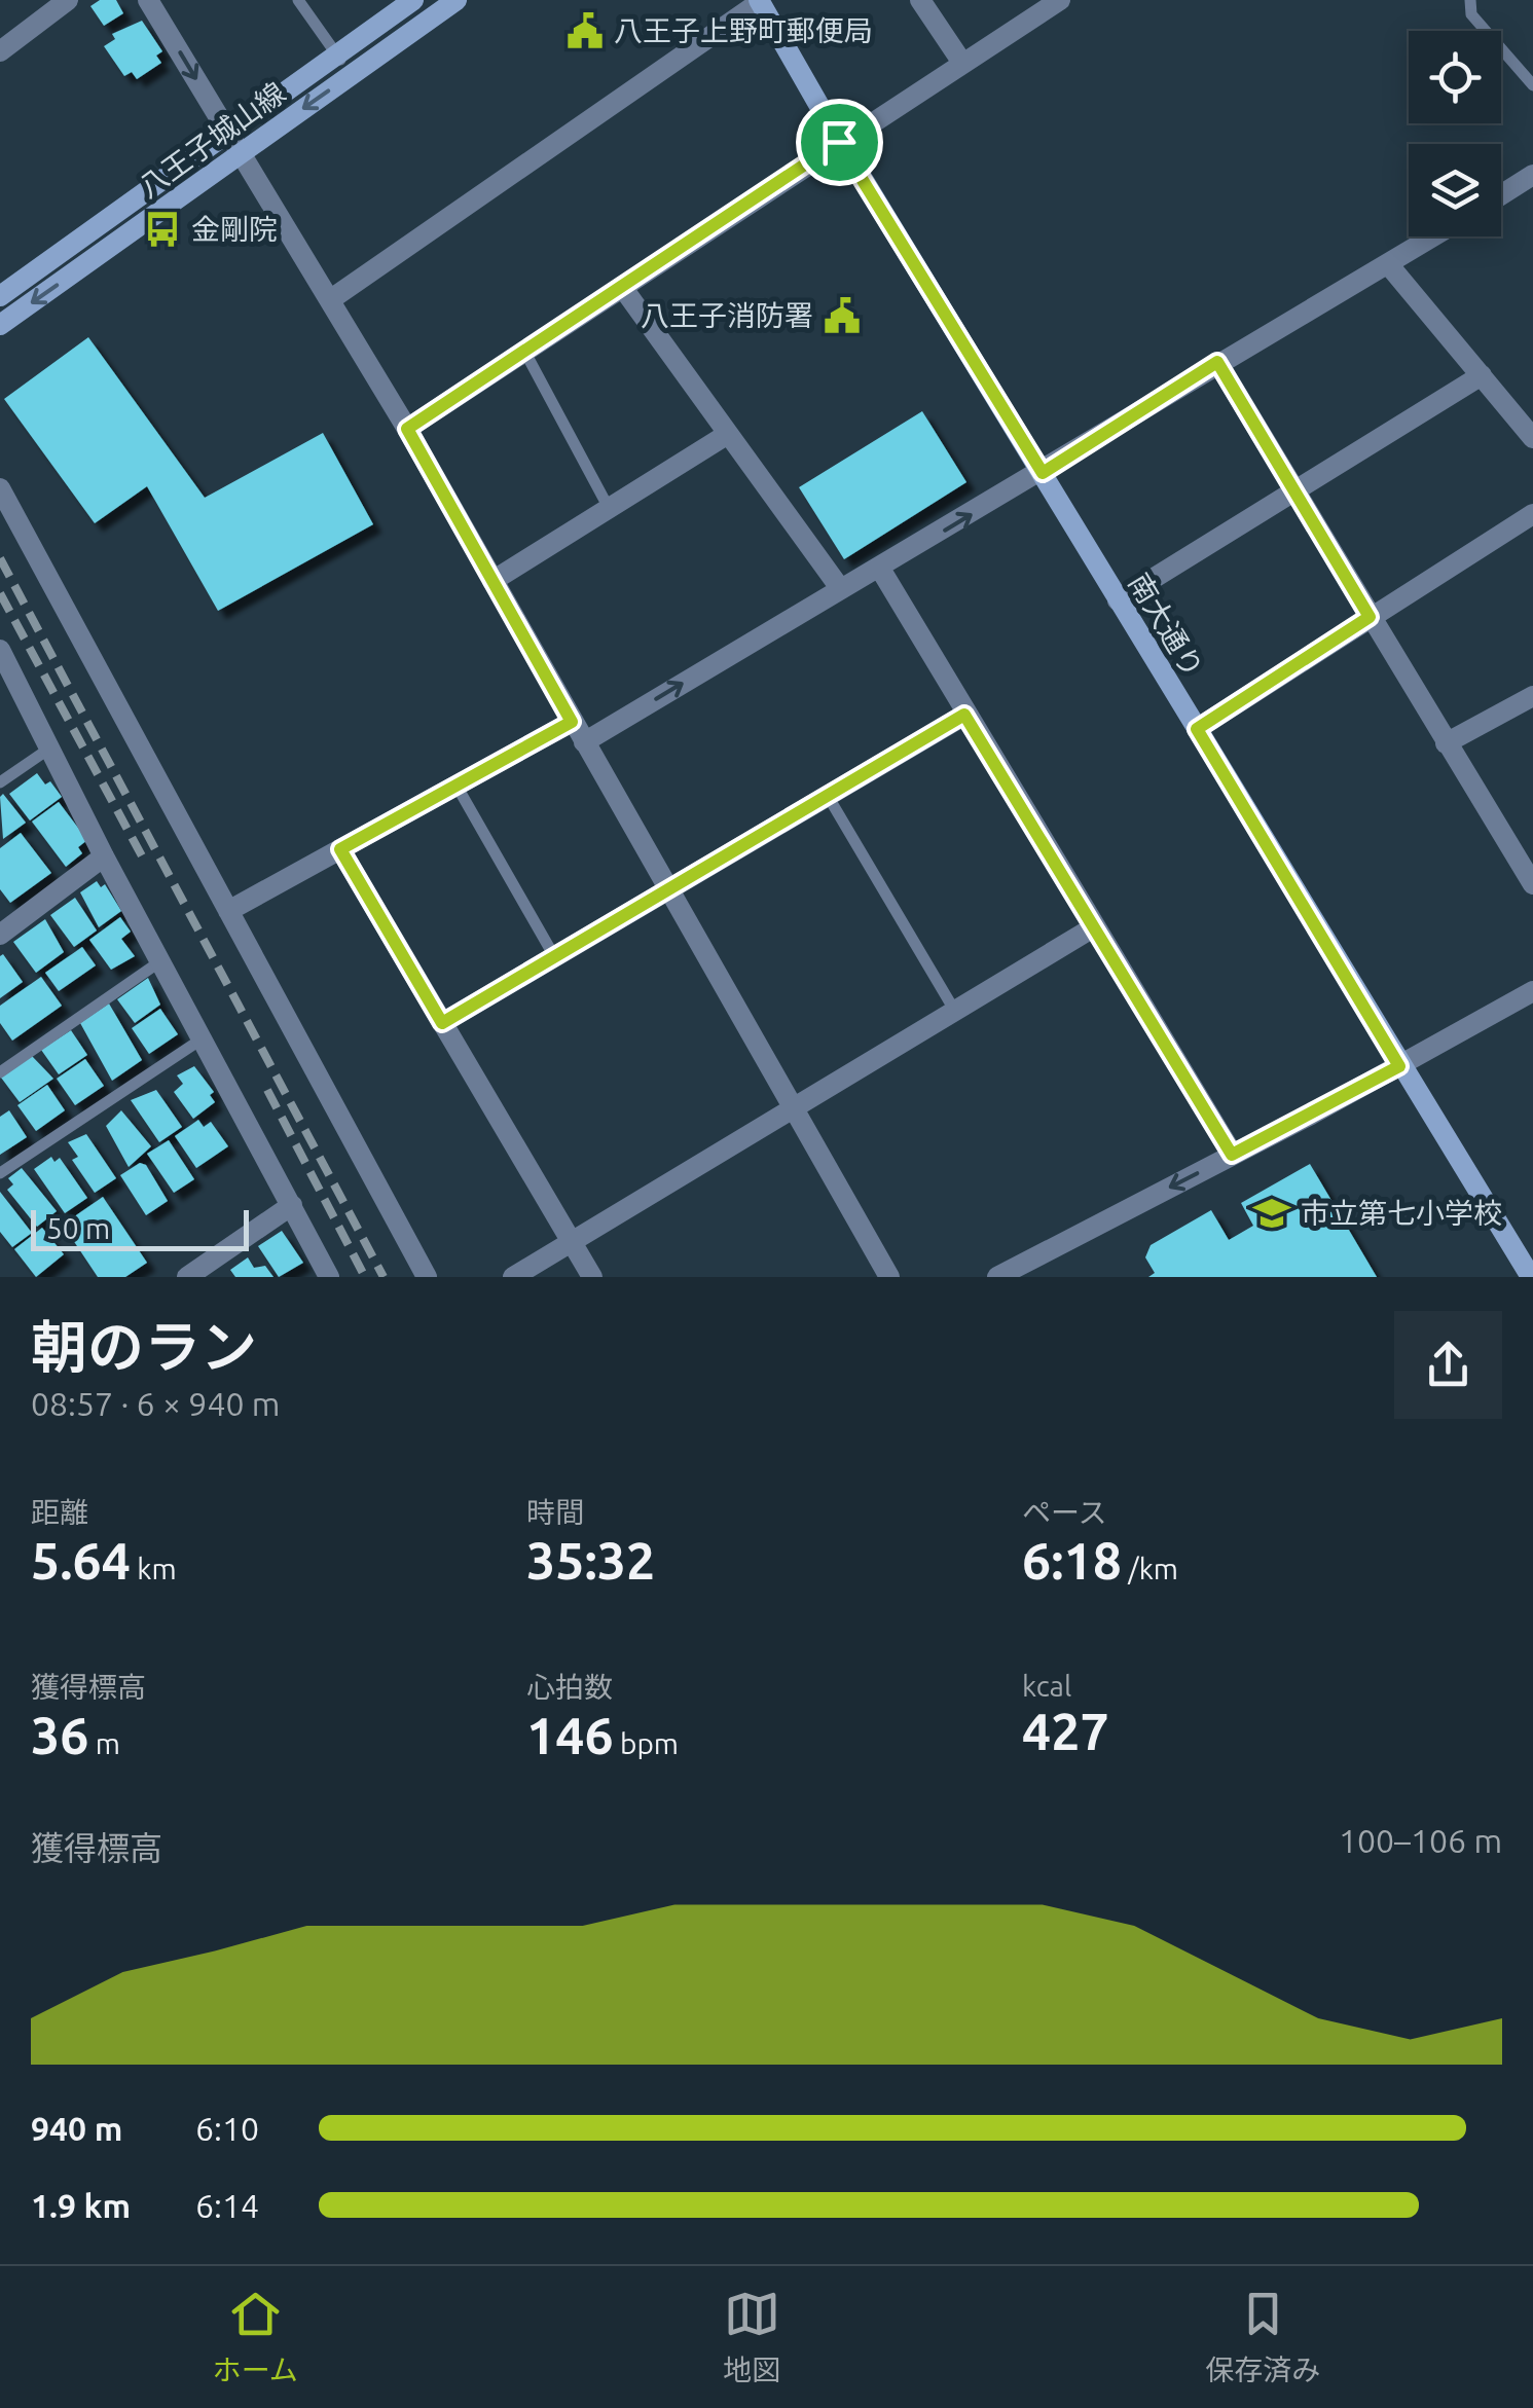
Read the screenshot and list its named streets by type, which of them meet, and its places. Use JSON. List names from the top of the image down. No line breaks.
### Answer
{"streets":{"street":["八王子城山線","南大通り"]},"places":{"public building":["八王子上野町郵便局","八王子消防署"],"bus stop":["金剛院"],"school or university":["市立第七小学校"]},"scale_bar":"50 m","page":{"scale":"50 m","heading":["朝のラン","08:57 · 6 × 940 m"],"stats":[["距離","5.64 km"],["時間","35:32"],["ペース","6:18 /km"],["獲得標高","36 m"],["心拍数","146 bpm"],["kcal","427"]],"chart":["獲得標高","100–106 m"],"list":[{"name":"940 m","note":"6:10"},{"name":"1.9 km","note":"6:14"}],"tabs":["ホーム","地図","保存済み"]}}
